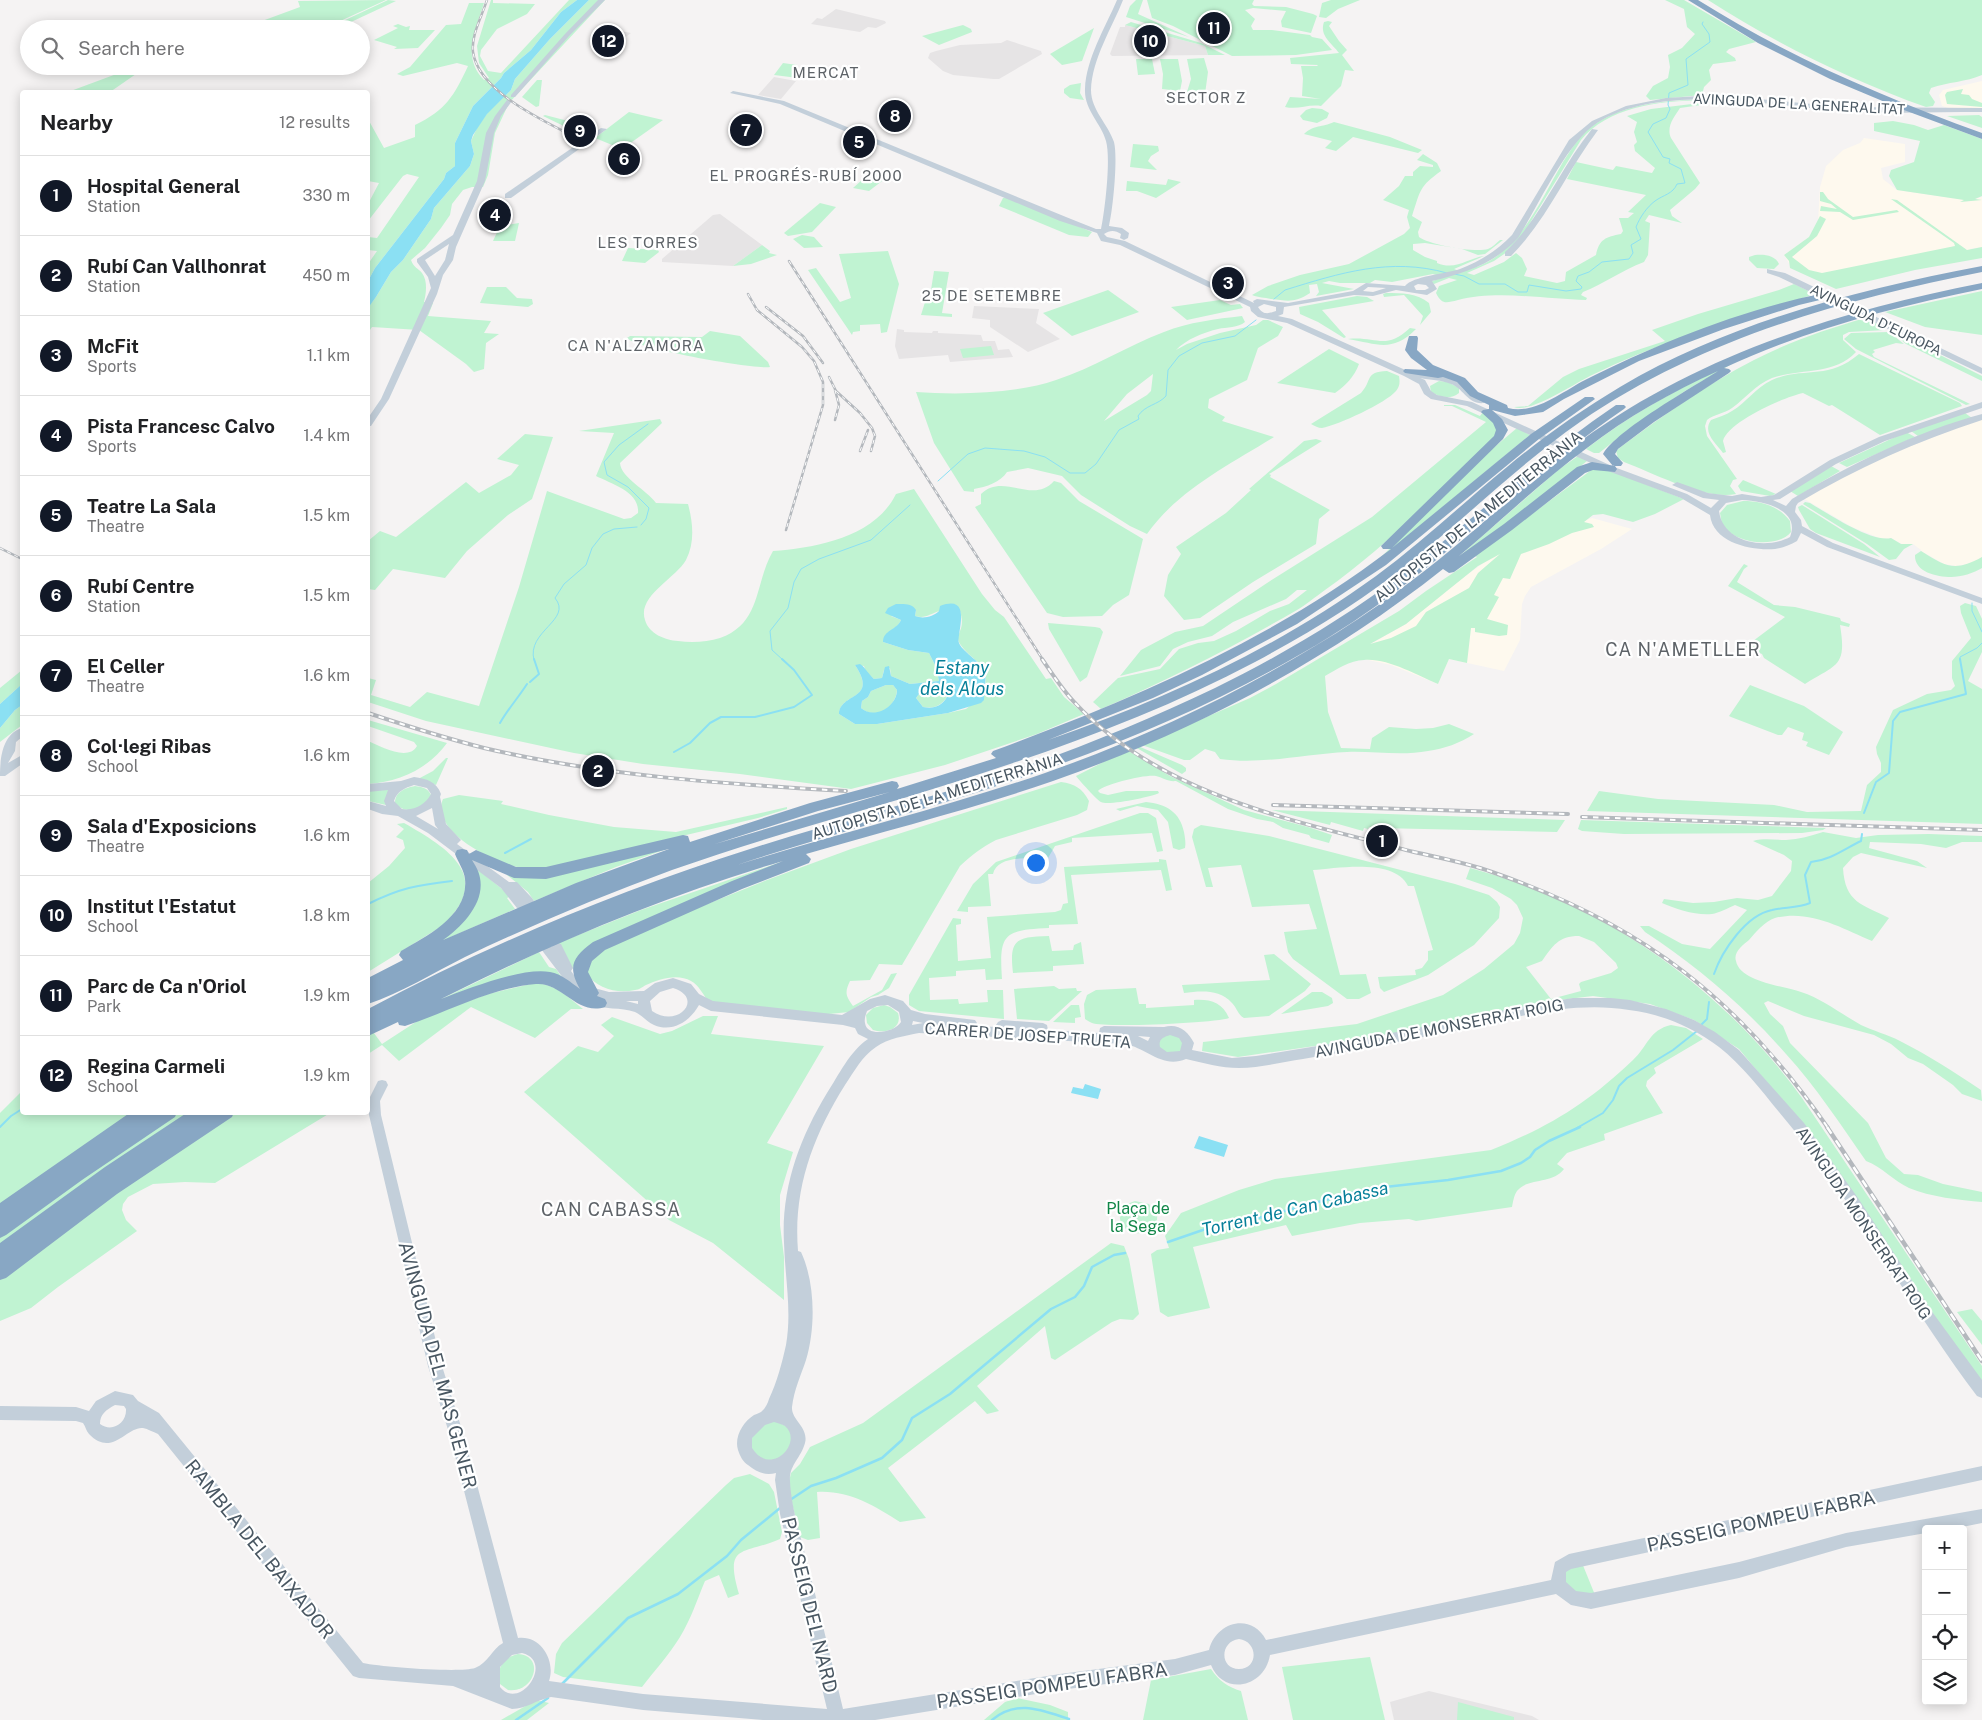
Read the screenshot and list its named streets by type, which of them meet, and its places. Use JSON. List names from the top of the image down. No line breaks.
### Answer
{"streets":{"highway":["AUTOPISTA DE LA MEDITERRÀNIA"],"street":["AVINGUDA DE LA GENERALITAT","AVINGUDA D'EUROPA","AVINGUDA DE MONSERRAT ROIG","CARRER DE JOSEP TRUETA","AVINGUDA MONSERRAT ROIG","AVINGUDA DEL MAS GENER","PASSEIG POMPEU FABRA","RAMBLA DEL BAIXADOR","PASSEIG DEL NARD"]},"crossings":[["AVINGUDA DE MONSERRAT ROIG","CARRER DE JOSEP TRUETA"],["AVINGUDA DE MONSERRAT ROIG","AVINGUDA MONSERRAT ROIG"],["AVINGUDA DEL MAS GENER","PASSEIG POMPEU FABRA"],["PASSEIG POMPEU FABRA","PASSEIG DEL NARD"]],"districts":["MERCAT","SECTOR Z","EL PROGRÉS-RUBÍ 2000","LES TORRES","25 DE SETEMBRE","CA N'ALZAMORA","CA N'AMETLLER","CAN CABASSA"],"water":["Estany dels Alous","Torrent de Can Cabassa"],"parks":["Plaça de la Sega"],"page":{"pins":["11","10","12","8","7","9","5","6","4","3","2","1"],"search":"Search here","heading":["Nearby","12 results"],"list":[{"mark":"1","name":"Hospital General","note":"Station","value":"330 m"},{"mark":"2","name":"Rubí Can Vallhonrat","note":"Station","value":"450 m"},{"mark":"3","name":"McFit","note":"Sports","value":"1.1 km"},{"mark":"4","name":"Pista Francesc Calvo","note":"Sports","value":"1.4 km"},{"mark":"5","name":"Teatre La Sala","note":"Theatre","value":"1.5 km"},{"mark":"6","name":"Rubí Centre","note":"Station","value":"1.5 km"},{"mark":"7","name":"El Celler","note":"Theatre","value":"1.6 km"},{"mark":"8","name":"Col·legi Ribas","note":"School","value":"1.6 km"},{"mark":"9","name":"Sala d'Exposicions","note":"Theatre","value":"1.6 km"},{"mark":"10","name":"Institut l'Estatut","note":"School","value":"1.8 km"},{"mark":"11","name":"Parc de Ca n'Oriol","note":"Park","value":"1.9 km"},{"mark":"12","name":"Regina Carmeli","note":"School","value":"1.9 km"}],"map_buttons":["+","−"]}}
